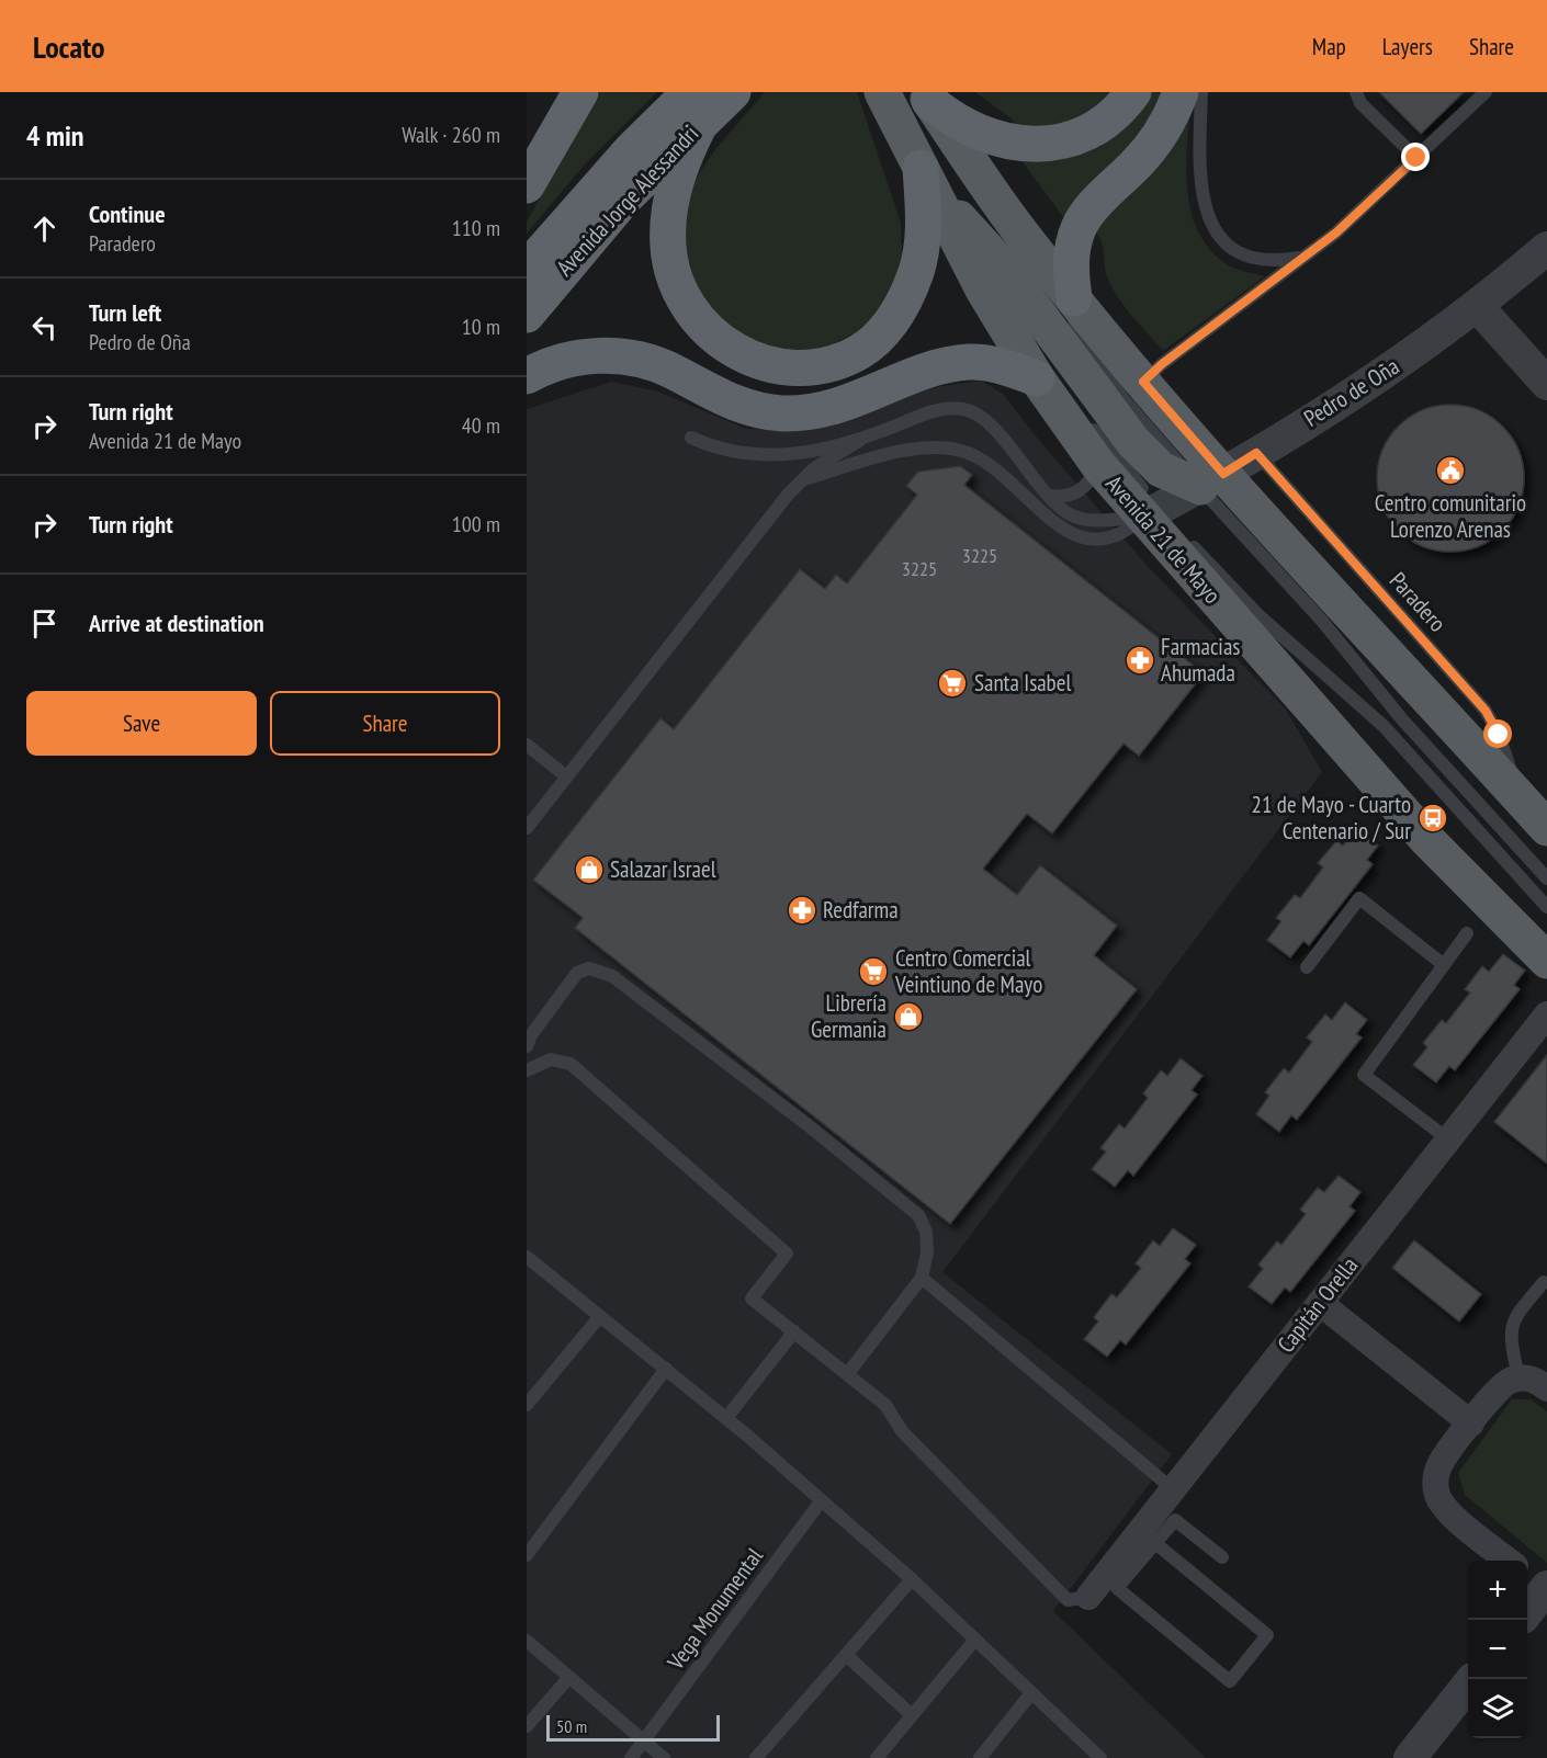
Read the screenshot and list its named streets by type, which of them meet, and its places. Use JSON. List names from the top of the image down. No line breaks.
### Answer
{"streets":{"highway":["Avenida Jorge Alessandri"],"main road":["Avenida 21 de Mayo"],"street":["Pedro de Oña","Capitán Orella"],"lane":["Paradero","Vega Monumental"]},"crossings":[["Pedro de Oña","Avenida 21 de Mayo"],["Pedro de Oña","Paradero"]],"places":{"public building":["Centro comunitario Lorenzo Arenas"],"pharmacy":["Farmacias Ahumada","Redfarma"],"supermarket":["Santa Isabel","Centro Comercial Veintiuno de Mayo"],"bus stop":["21 de Mayo - Cuarto Centenario / Sur"],"shop":["Salazar Israel","Librería Germania"]},"house_numbers":["3225","3225"],"scale_bar":"50 m","page":{"header":"Locato","nav":["Map","Layers","Share"],"heading":["4 min","Walk · 260 m"],"list":[["Continue","Paradero","110 m"],["Turn left","Pedro de Oña","10 m"],["Turn right","Avenida 21 de Mayo","40 m"],["Turn right","100 m"],"Arrive at destination"],"buttons":["Save","Share"],"map_buttons":["+","−"],"scale":"50 m"}}
